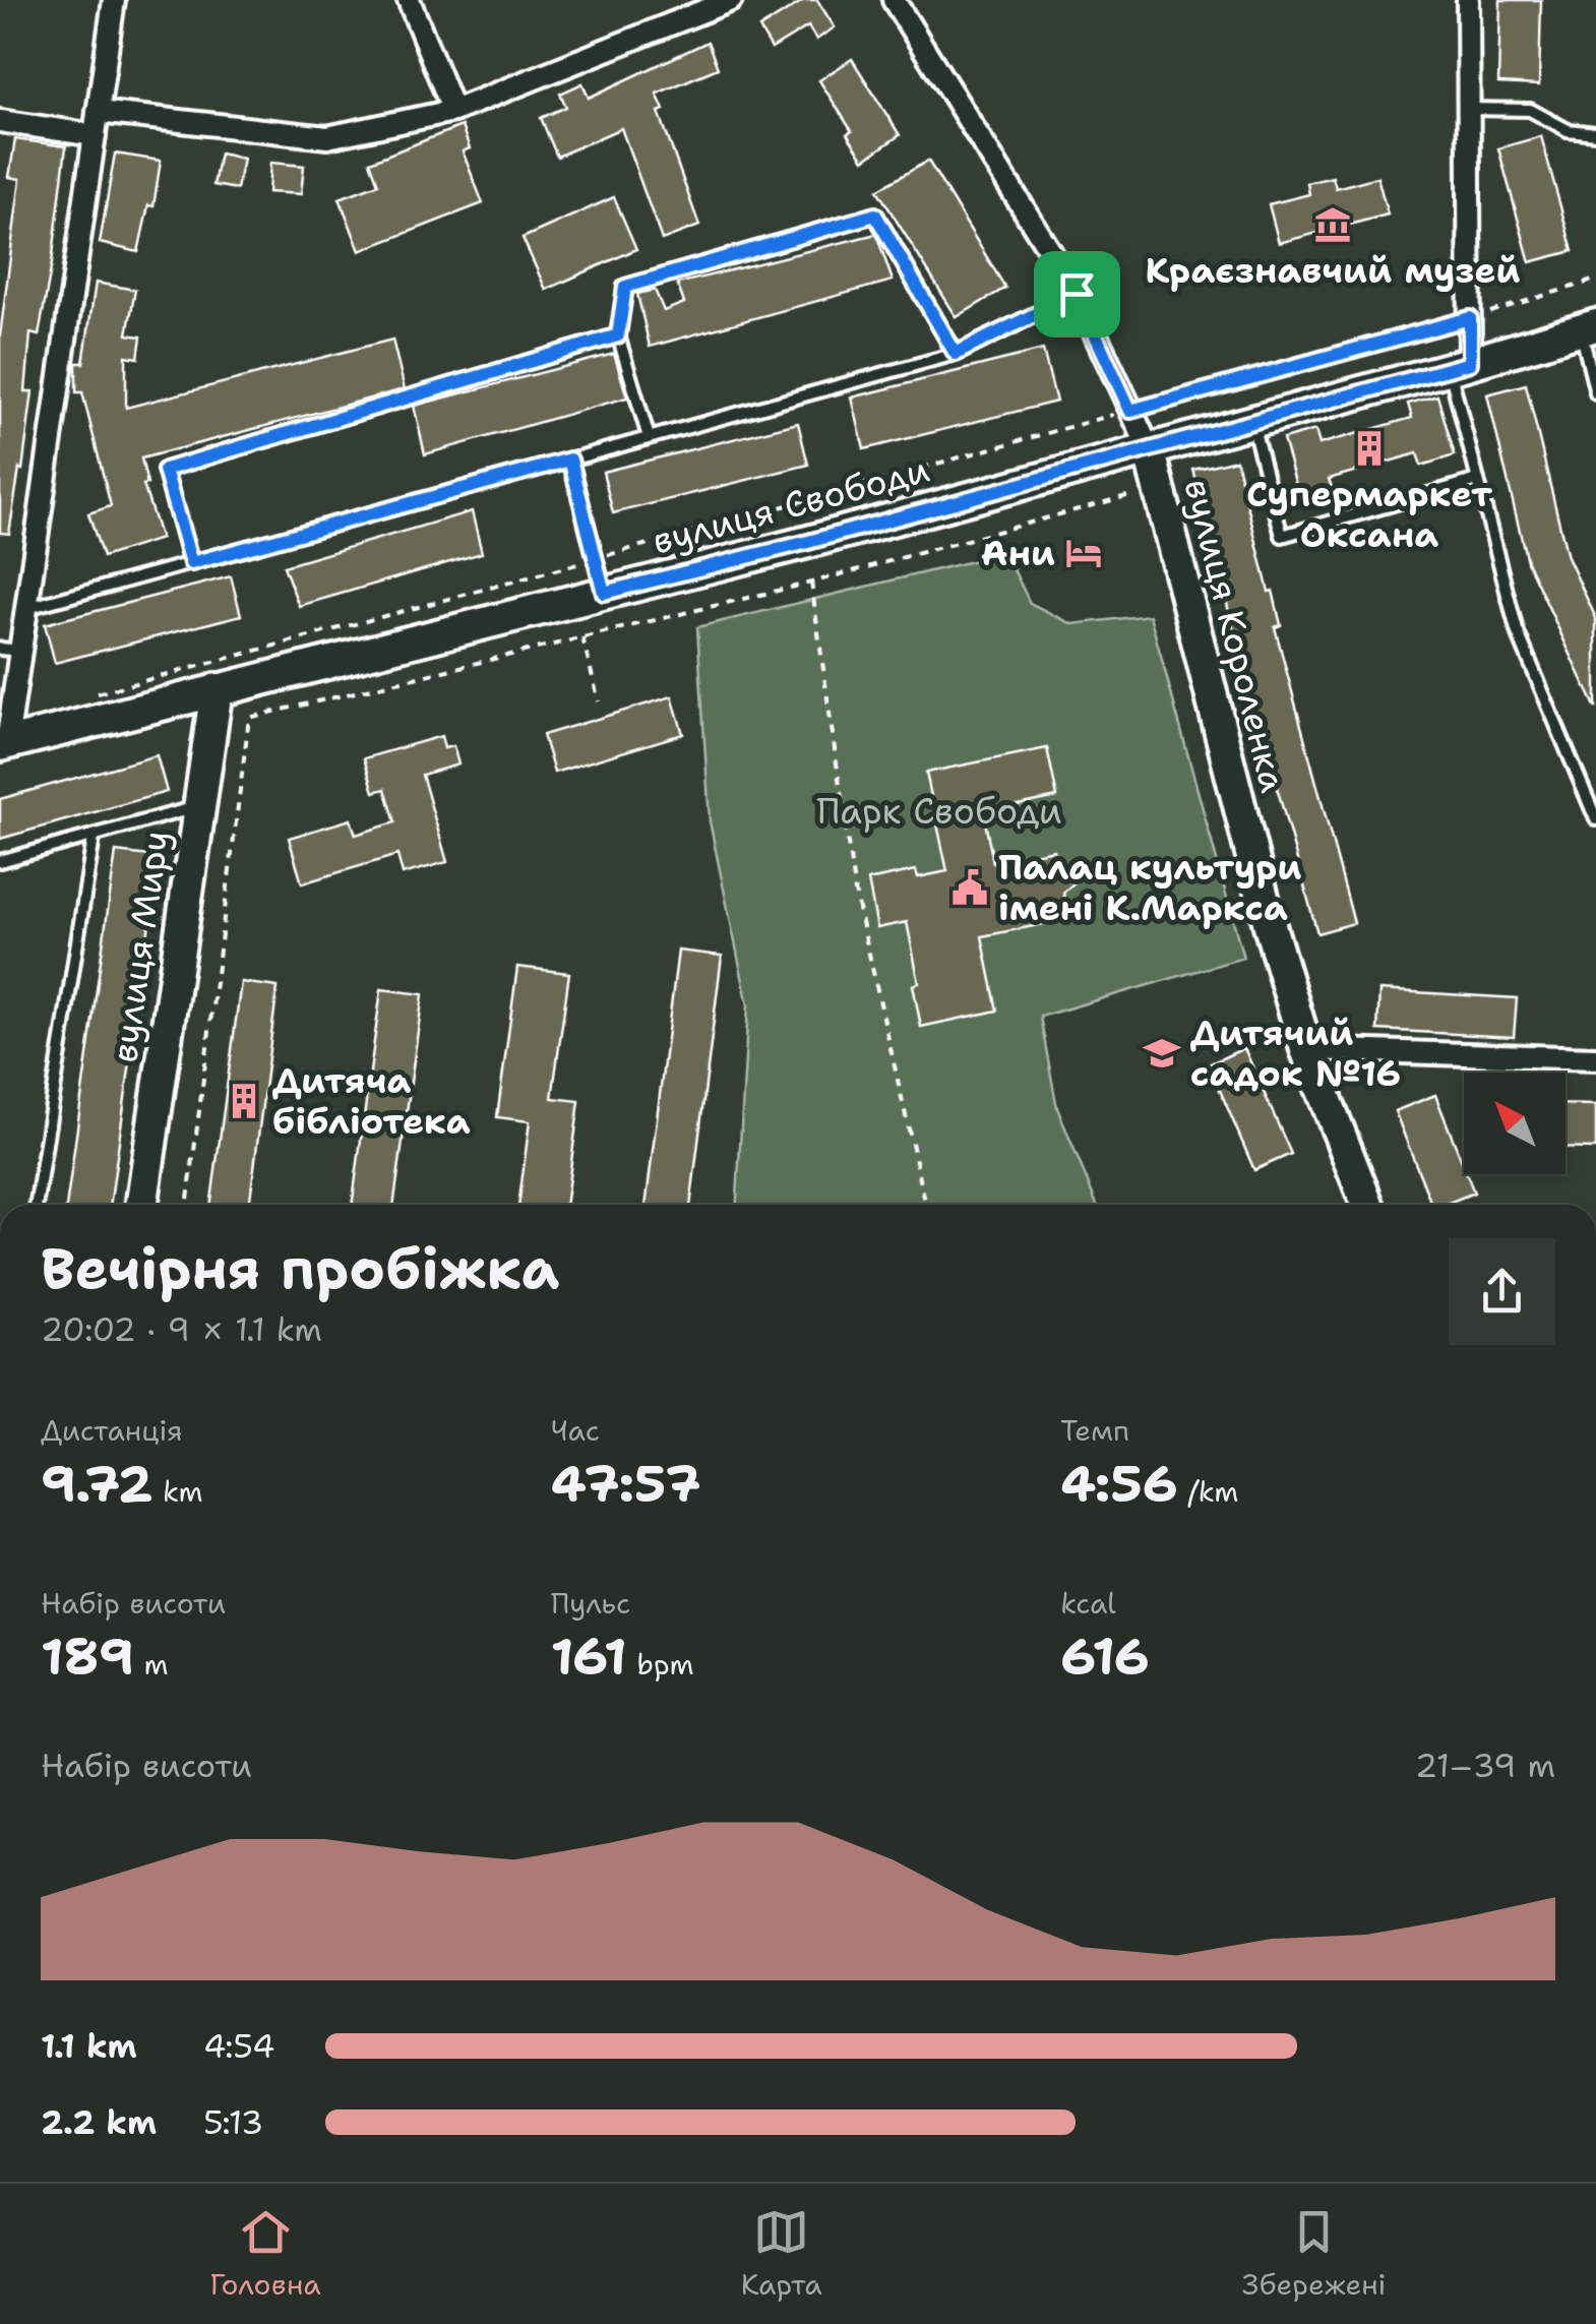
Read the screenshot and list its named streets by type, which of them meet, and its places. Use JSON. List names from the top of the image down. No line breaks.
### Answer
{"streets":{"main road":["вулиця Свободи","вулиця Короленка","вулиця Миру"]},"crossings":[["вулиця Свободи","вулиця Короленка"],["вулиця Свободи","вулиця Миру"]],"parks":["Парк Свободи"],"places":{"museum":["Краєзнавчий музей"],"building":["Супермаркет Оксана","Дитяча бібліотека"],"hotel":["Ани"],"public building":["Палац культури імені К.Маркса"],"school or university":["Дитячий садок №16"]},"north":"top left","page":{"heading":["Вечірня пробіжка","20:02 · 9 × 1.1 km"],"stats":[["Дистанція","9.72 km"],["Час","47:57"],["Темп","4:56 /km"],["Набір висоти","189 m"],["Пульс","161 bpm"],["kcal","616"]],"chart":["Набір висоти","21–39 m"],"list":[{"name":"1.1 km","note":"4:54"},{"name":"2.2 km","note":"5:13"}],"tabs":["Головна","Карта","Збережені"]}}
